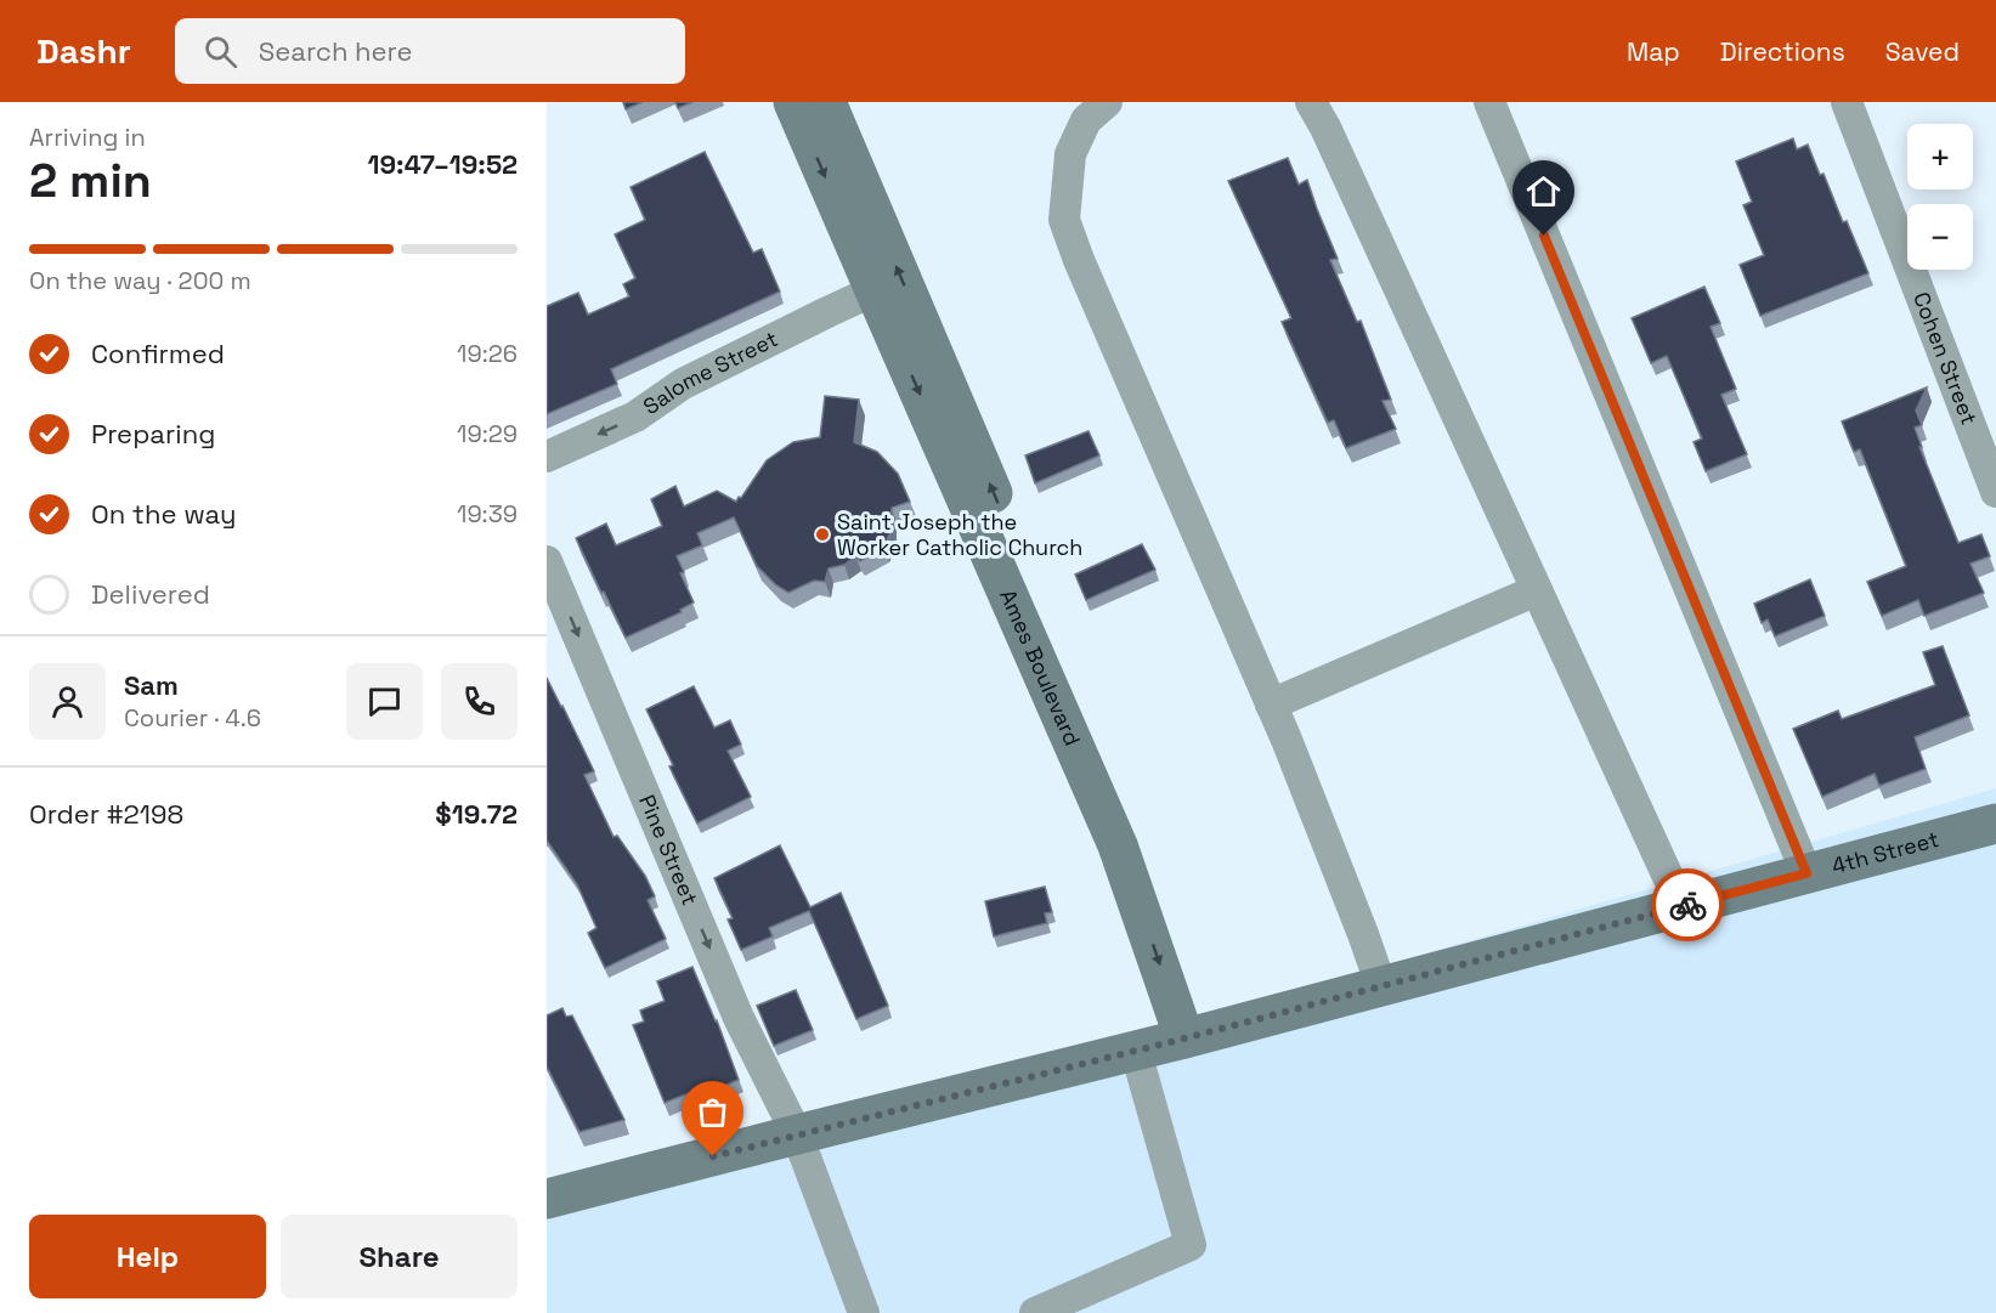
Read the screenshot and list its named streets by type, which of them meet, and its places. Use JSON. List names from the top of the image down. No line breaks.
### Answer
{"streets":{"street":["Cohen Street","Salome Street","Ames Boulevard","Pine Street","4th Street"]},"crossings":[["Salome Street","Ames Boulevard"],["Ames Boulevard","4th Street"],["Pine Street","4th Street"]],"one_way":["Salome Street","Pine Street"],"places":["Saint Joseph the Worker Catholic Church"],"page":{"header":"Dashr","search":"Search here","nav":["Map","Directions","Saved"],"heading":["2 min","Arriving in","19:47–19:52"],"panel":["Sam","Courier · 4.6","Order #2198","$19.72"],"map_buttons":["+","−"],"bar":"On the way · 200 m","list":[["Confirmed","19:26"],["Preparing","19:29"],["On the way","19:39"],"Delivered"],"buttons":["Help","Share"]}}
